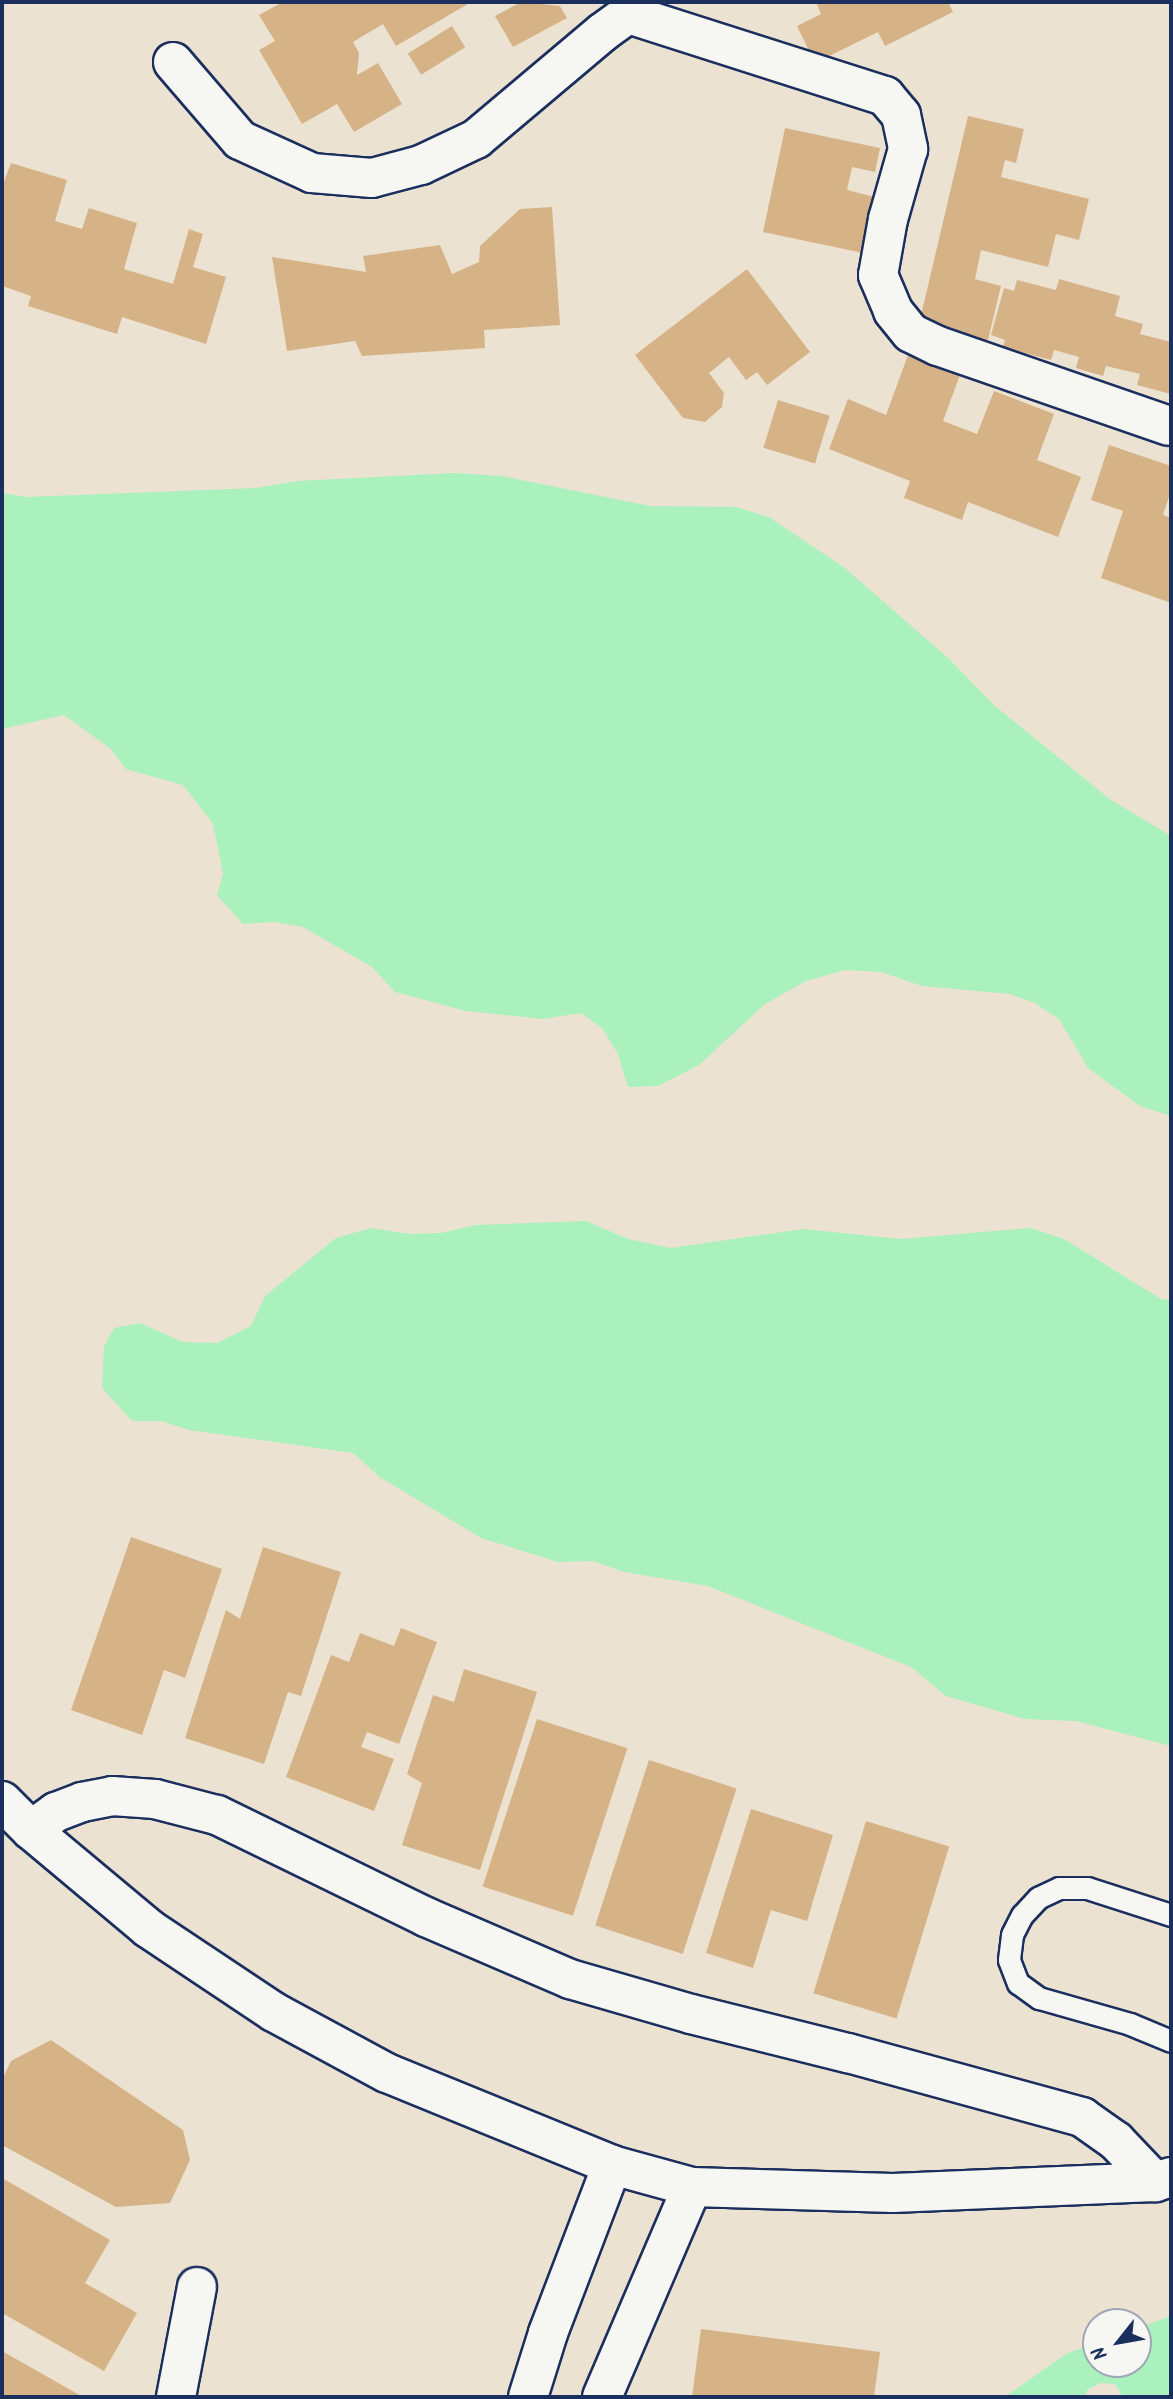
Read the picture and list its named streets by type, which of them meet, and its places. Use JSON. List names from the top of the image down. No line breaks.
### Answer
{"north":"bottom left"}
